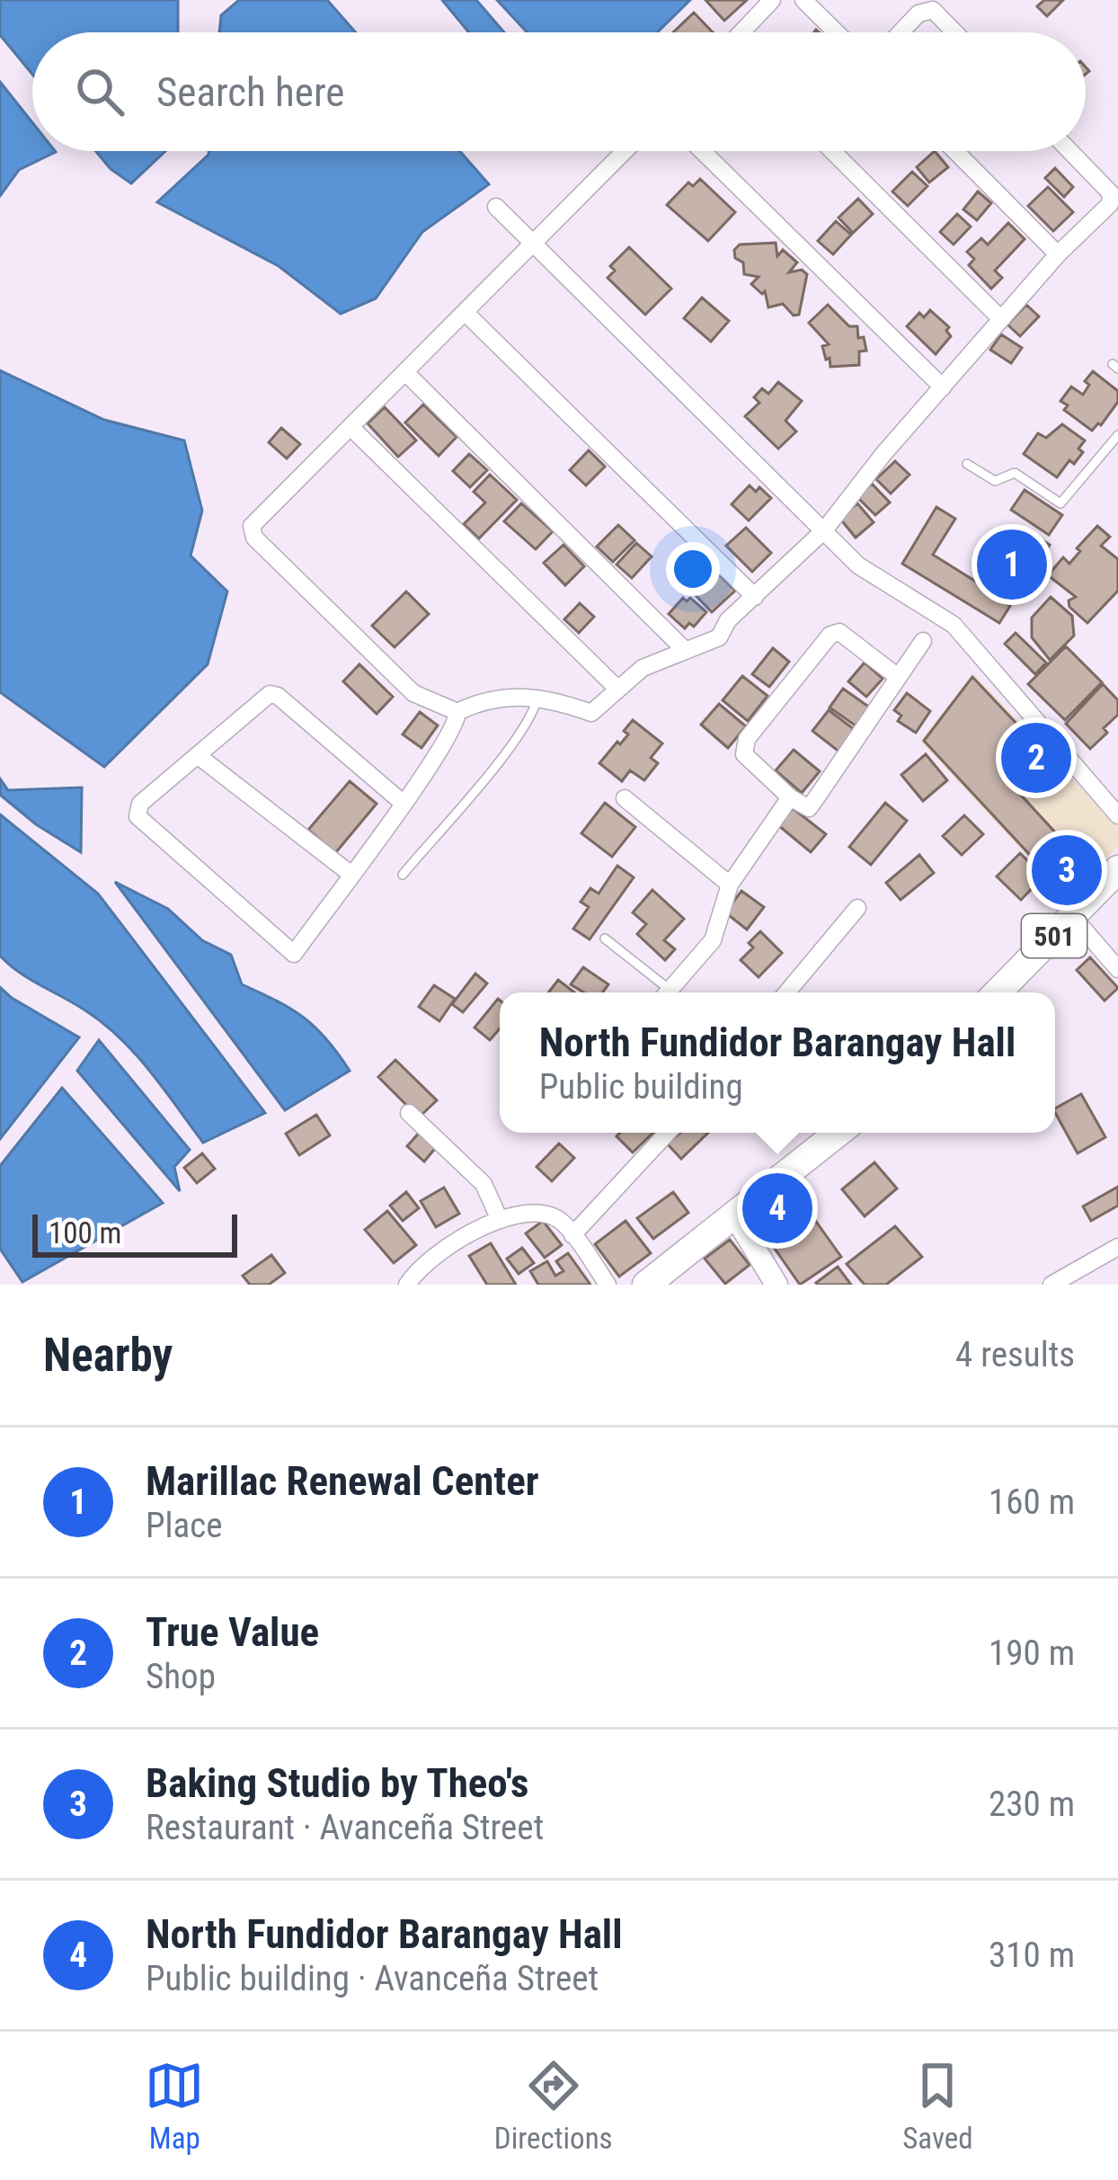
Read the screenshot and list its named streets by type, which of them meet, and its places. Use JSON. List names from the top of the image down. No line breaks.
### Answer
{"streets":{"main road":["501"]},"scale_bar":"100 m","page":{"search":"Search here","pins":["1","2","3","4"],"popup":["North Fundidor Barangay Hall","Public building"],"scale":"100 m","heading":["Nearby","4 results"],"list":[{"mark":"1","name":"Marillac Renewal Center","note":"Place","value":"160 m"},{"mark":"2","name":"True Value","note":"Shop","value":"190 m"},{"mark":"3","name":"Baking Studio by Theo's","note":"Restaurant · Avanceña Street","value":"230 m"},{"mark":"4","name":"North Fundidor Barangay Hall","note":"Public building · Avanceña Street","value":"310 m"}],"nav":["Map","Directions","Saved"]}}
